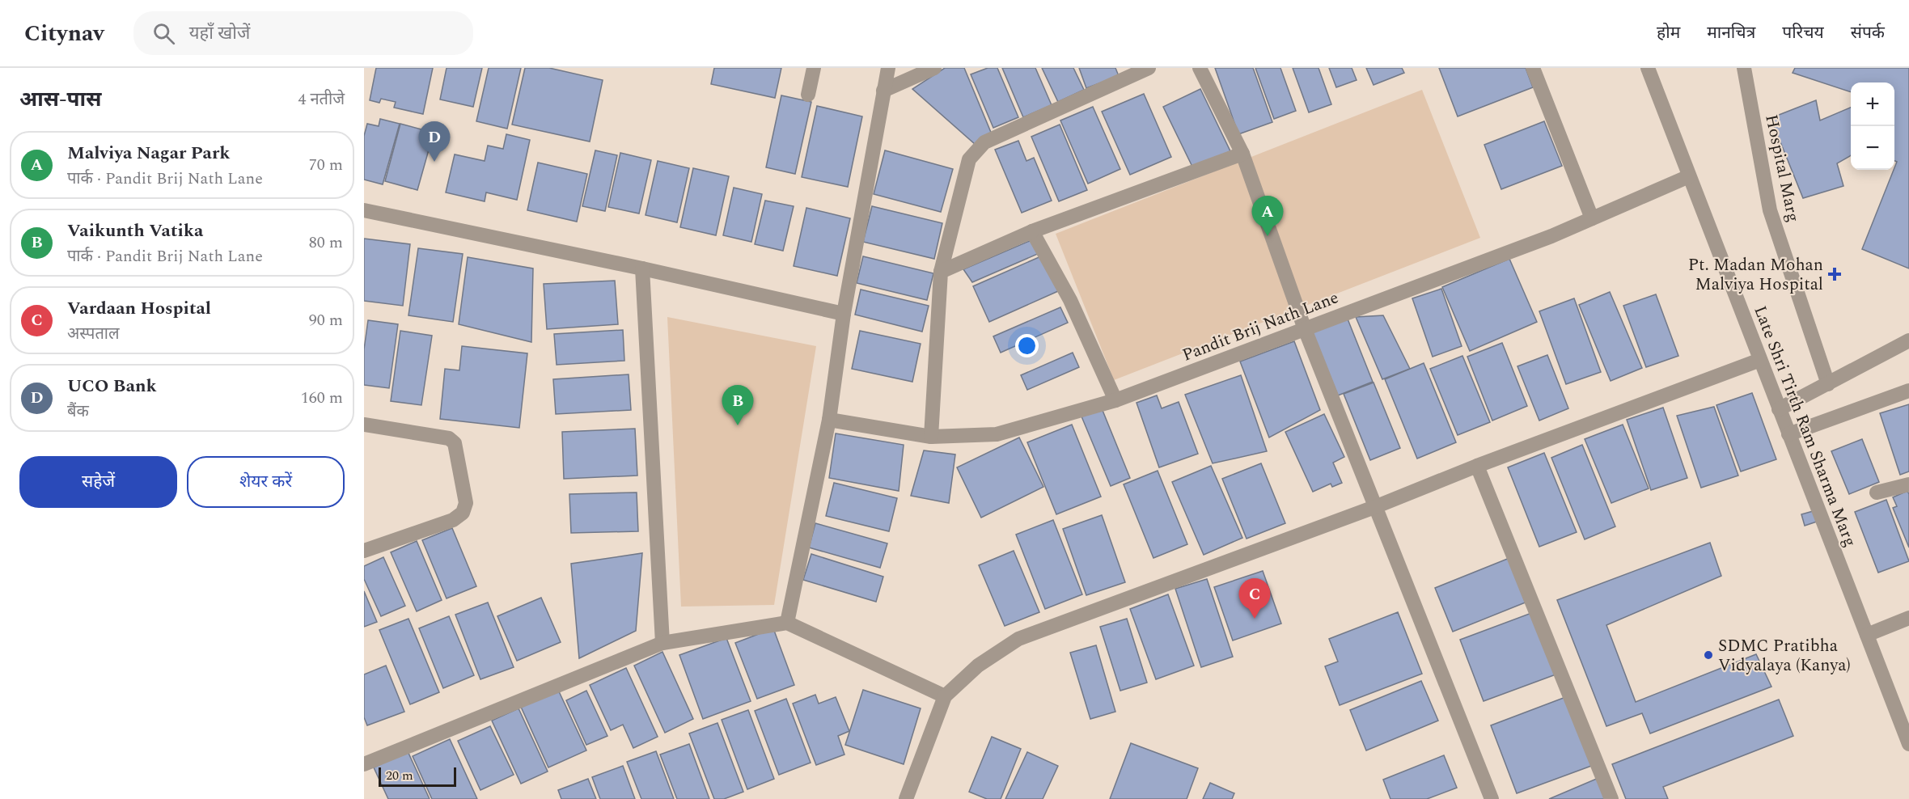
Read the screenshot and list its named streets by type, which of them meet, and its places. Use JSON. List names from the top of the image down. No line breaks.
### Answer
{"streets":{"street":["Hospital Marg","Pandit Brij Nath Lane","Late Shri Tirth Ram Sharma Marg"]},"crossings":[["Pandit Brij Nath Lane","Late Shri Tirth Ram Sharma Marg"]],"places":{"health":["Pt. Madan Mohan Malviya Hospital"],"other":["SDMC Pratibha Vidyalaya (Kanya)"]},"scale_bar":"20 m","page":{"header":"Citynav","search":"यहाँ खोजें","nav":["होम","मानचित्र","परिचय","संपर्क"],"heading":["आस-पास","4 नतीजे"],"map_buttons":["+","−"],"pins":["D","A","B","C"],"list":[{"mark":"A","name":"Malviya Nagar Park","note":"पार्क · Pandit Brij Nath Lane","value":"70 m"},{"mark":"B","name":"Vaikunth Vatika","note":"पार्क · Pandit Brij Nath Lane","value":"80 m"},{"mark":"C","name":"Vardaan Hospital","note":"अस्पताल","value":"90 m"},{"mark":"D","name":"UCO Bank","note":"बैंक","value":"160 m"}],"buttons":["सहेजें","शेयर करें"],"scale":"20 m"}}
